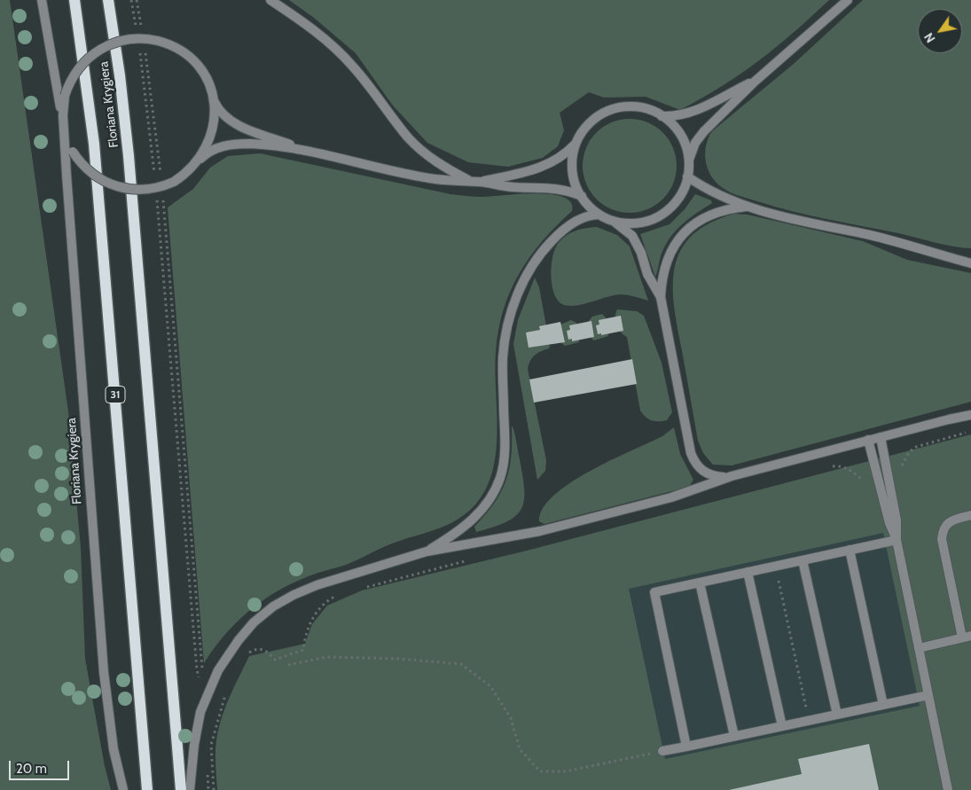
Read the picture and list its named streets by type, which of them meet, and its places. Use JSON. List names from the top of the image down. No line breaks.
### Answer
{"streets":{"main road":["Floriana Krygiera","31"]},"scale_bar":"20 m","north":"bottom left"}
